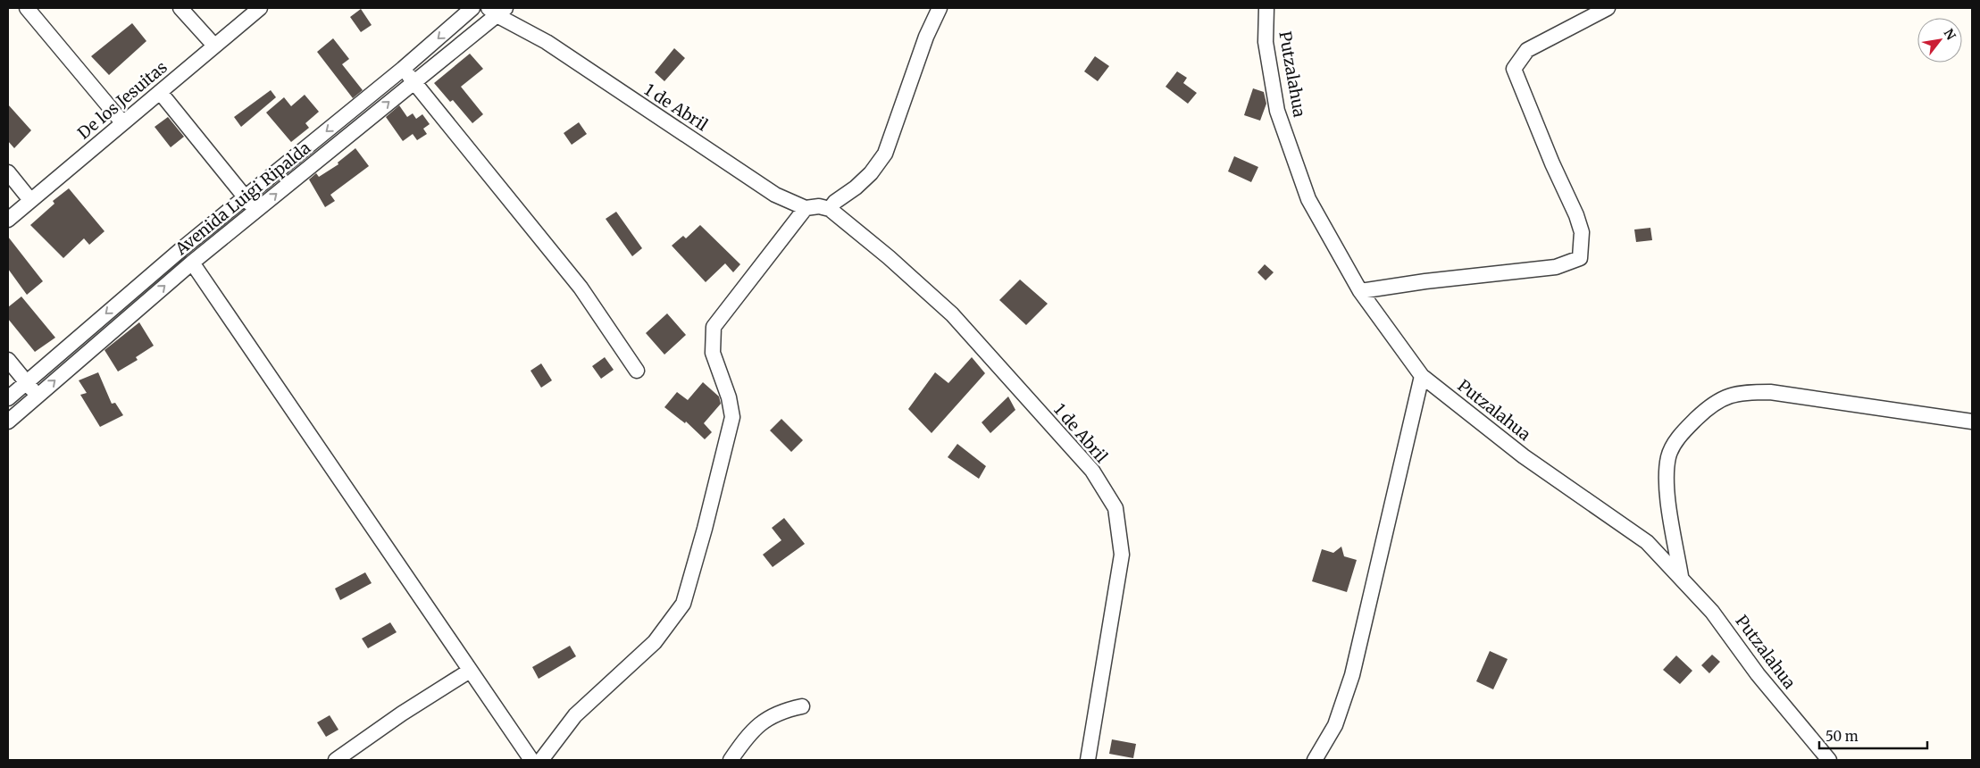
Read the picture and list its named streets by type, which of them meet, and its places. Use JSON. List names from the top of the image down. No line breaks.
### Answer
{"streets":{"street":["Putzalahua","De los Jesuitas","1 de Abril","Avenida Luigi Ripalda"]},"crossings":[["1 de Abril","Avenida Luigi Ripalda"]],"scale_bar":"50 m","north":"top right"}
